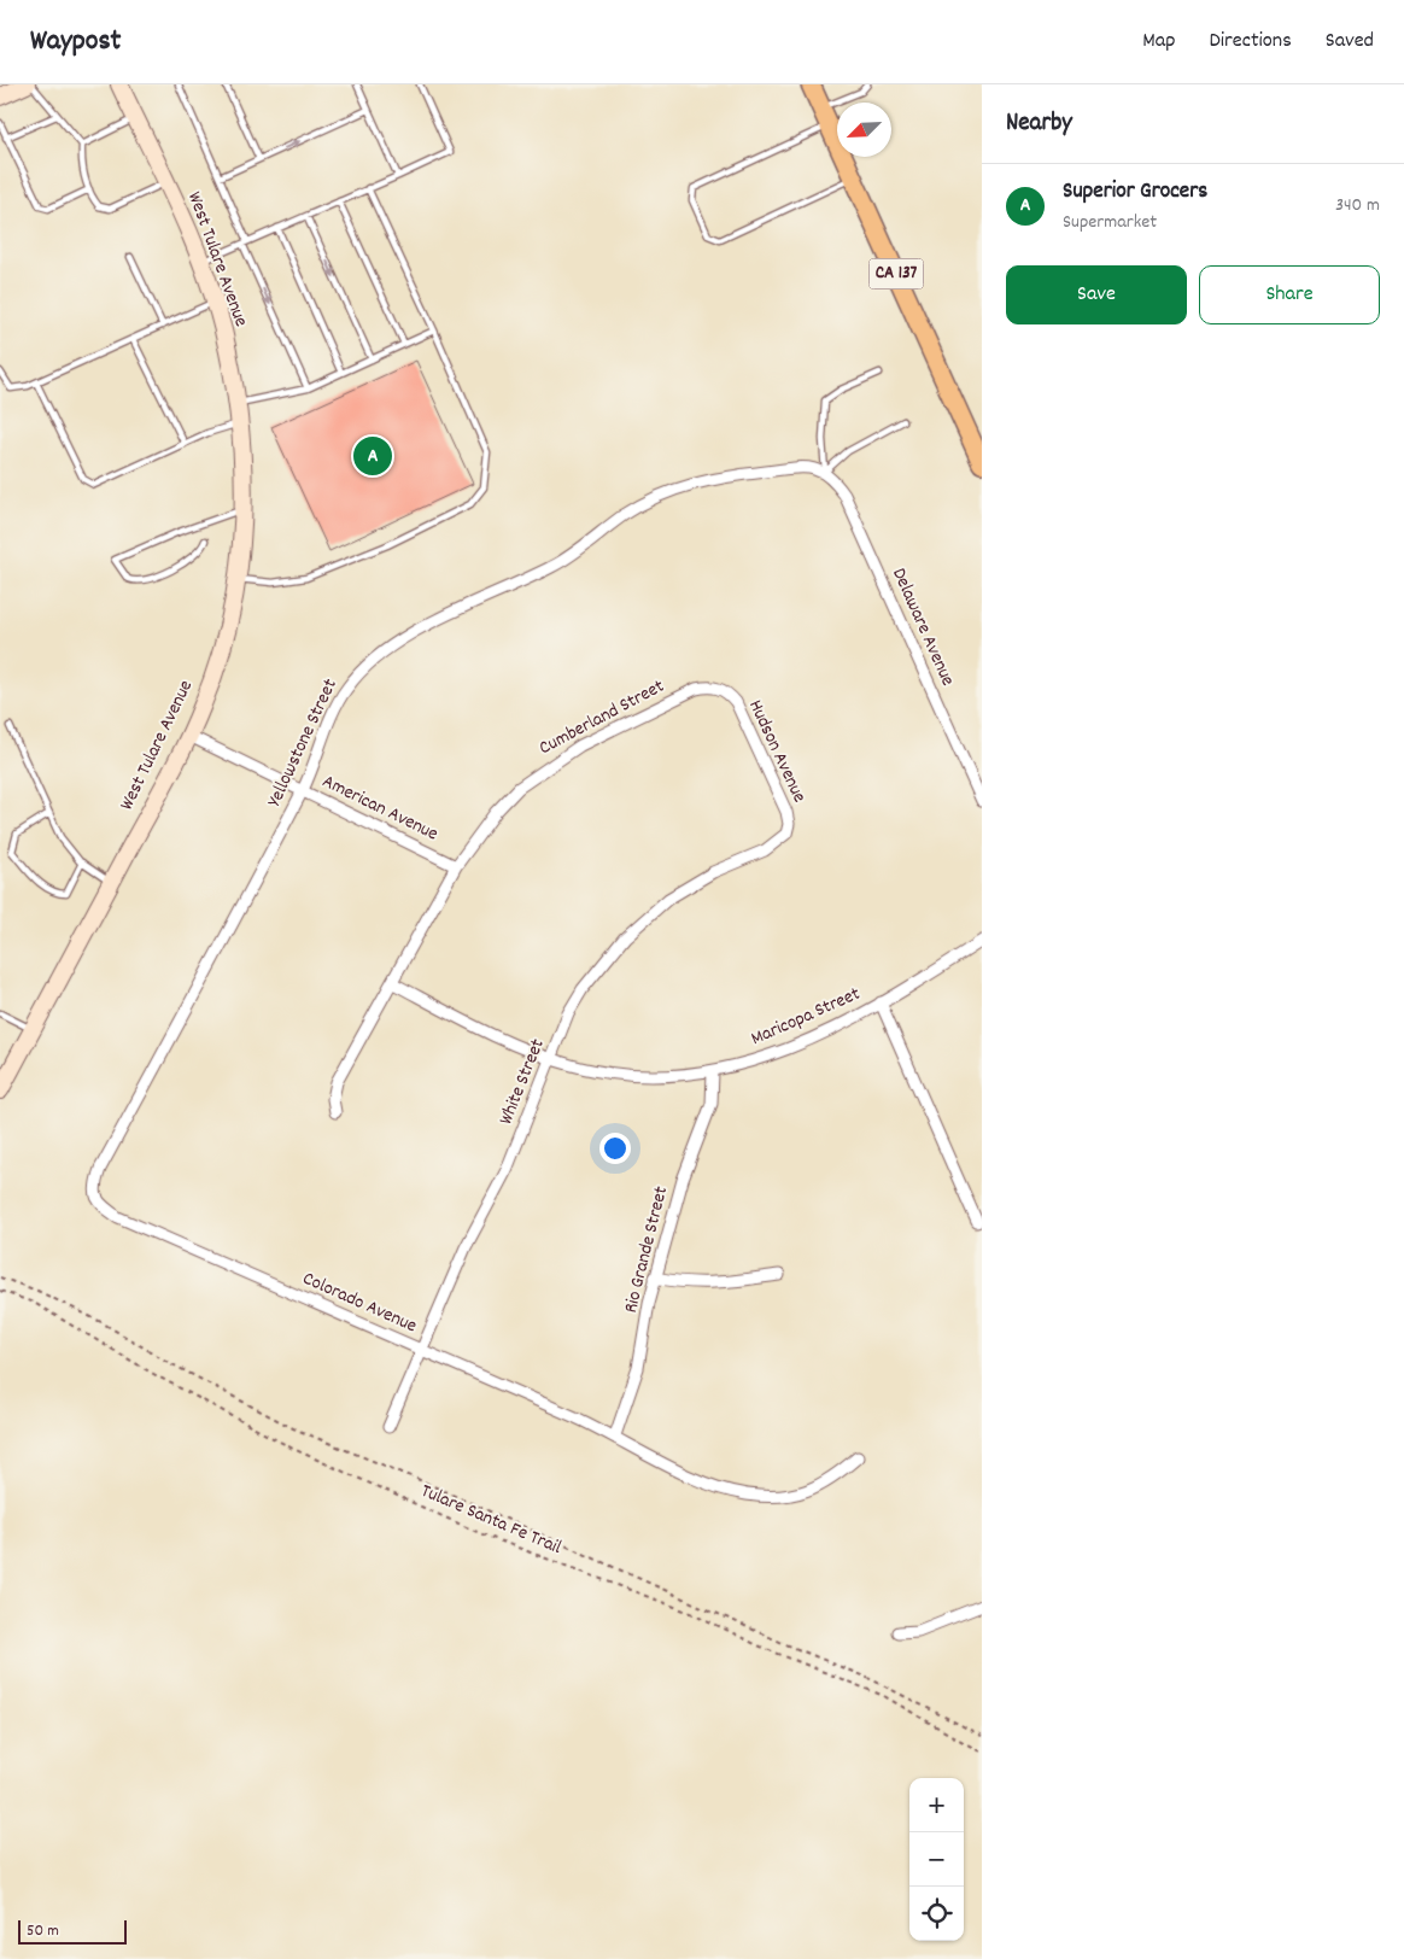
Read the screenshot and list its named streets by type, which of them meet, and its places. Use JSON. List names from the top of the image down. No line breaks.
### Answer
{"streets":{"main road":["West Tulare Avenue","CA 137"],"street":["Delaware Avenue","Cumberland Street","Yellowstone Street","Hudson Avenue","American Avenue","Maricopa Street","White Street","Rio Grande Street","Colorado Avenue"],"path":["Tulare Santa Fe Trail"]},"crossings":[["West Tulare Avenue","American Avenue"],["Delaware Avenue","Yellowstone Street"],["Cumberland Street","Hudson Avenue"],["Cumberland Street","American Avenue"],["Cumberland Street","Maricopa Street"],["Yellowstone Street","American Avenue"],["Yellowstone Street","Colorado Avenue"],["Hudson Avenue","White Street"],["Maricopa Street","White Street"],["Maricopa Street","Rio Grande Street"],["White Street","Colorado Avenue"],["Rio Grande Street","Colorado Avenue"]],"scale_bar":"50 m","north":"bottom left","page":{"header":"Waypost","nav":["Map","Directions","Saved"],"heading":"Nearby","list":[{"mark":"A","name":"Superior Grocers","note":"Supermarket","value":"340 m"}],"buttons":["Save","Share"],"pins":"A","map_buttons":["+","−"],"scale":"50 m"}}
